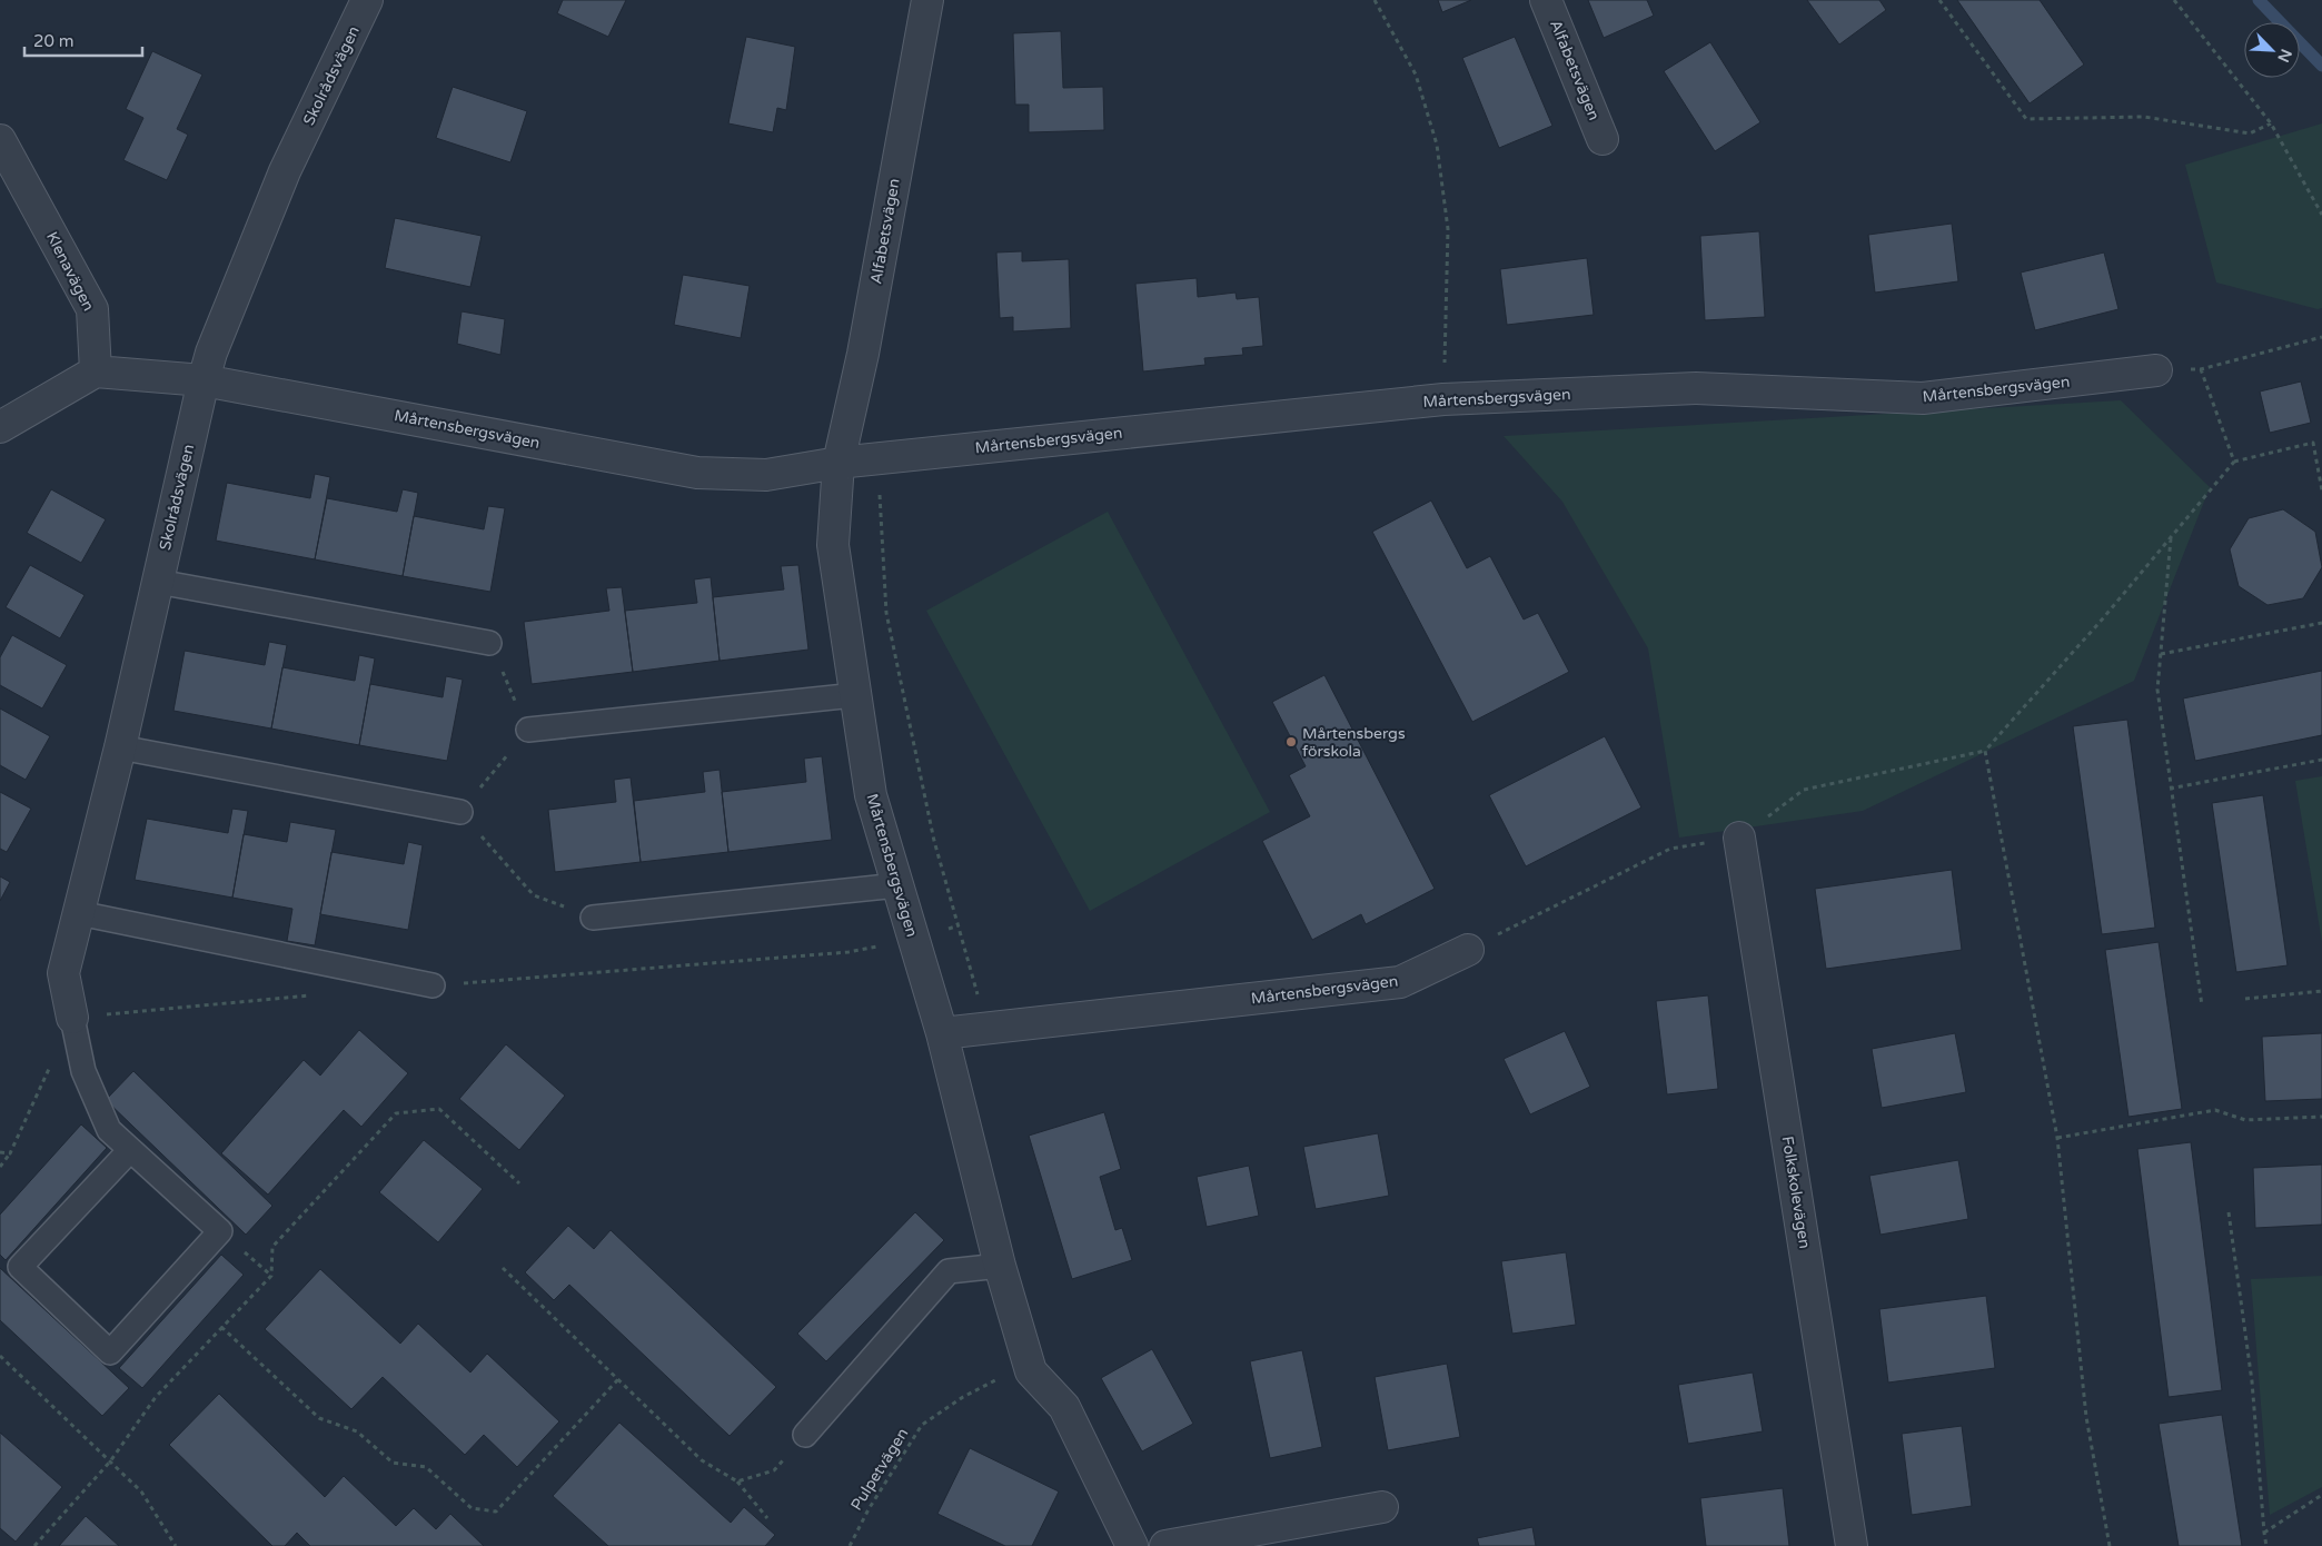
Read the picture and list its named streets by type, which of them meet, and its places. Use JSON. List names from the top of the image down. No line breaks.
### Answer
{"streets":{"street":["Alfabetsvägen","Skolrådsvägen","Klenavägen","Mårtensbergsvägen","Folkskolevägen"],"path":["Pulpetvägen"]},"crossings":[["Alfabetsvägen","Mårtensbergsvägen"],["Skolrådsvägen","Mårtensbergsvägen"],["Klenavägen","Mårtensbergsvägen"],["Mårtensbergsvägen","Pulpetvägen"]],"places":["Mårtensbergs förskola"],"scale_bar":"20 m","north":"bottom right"}
